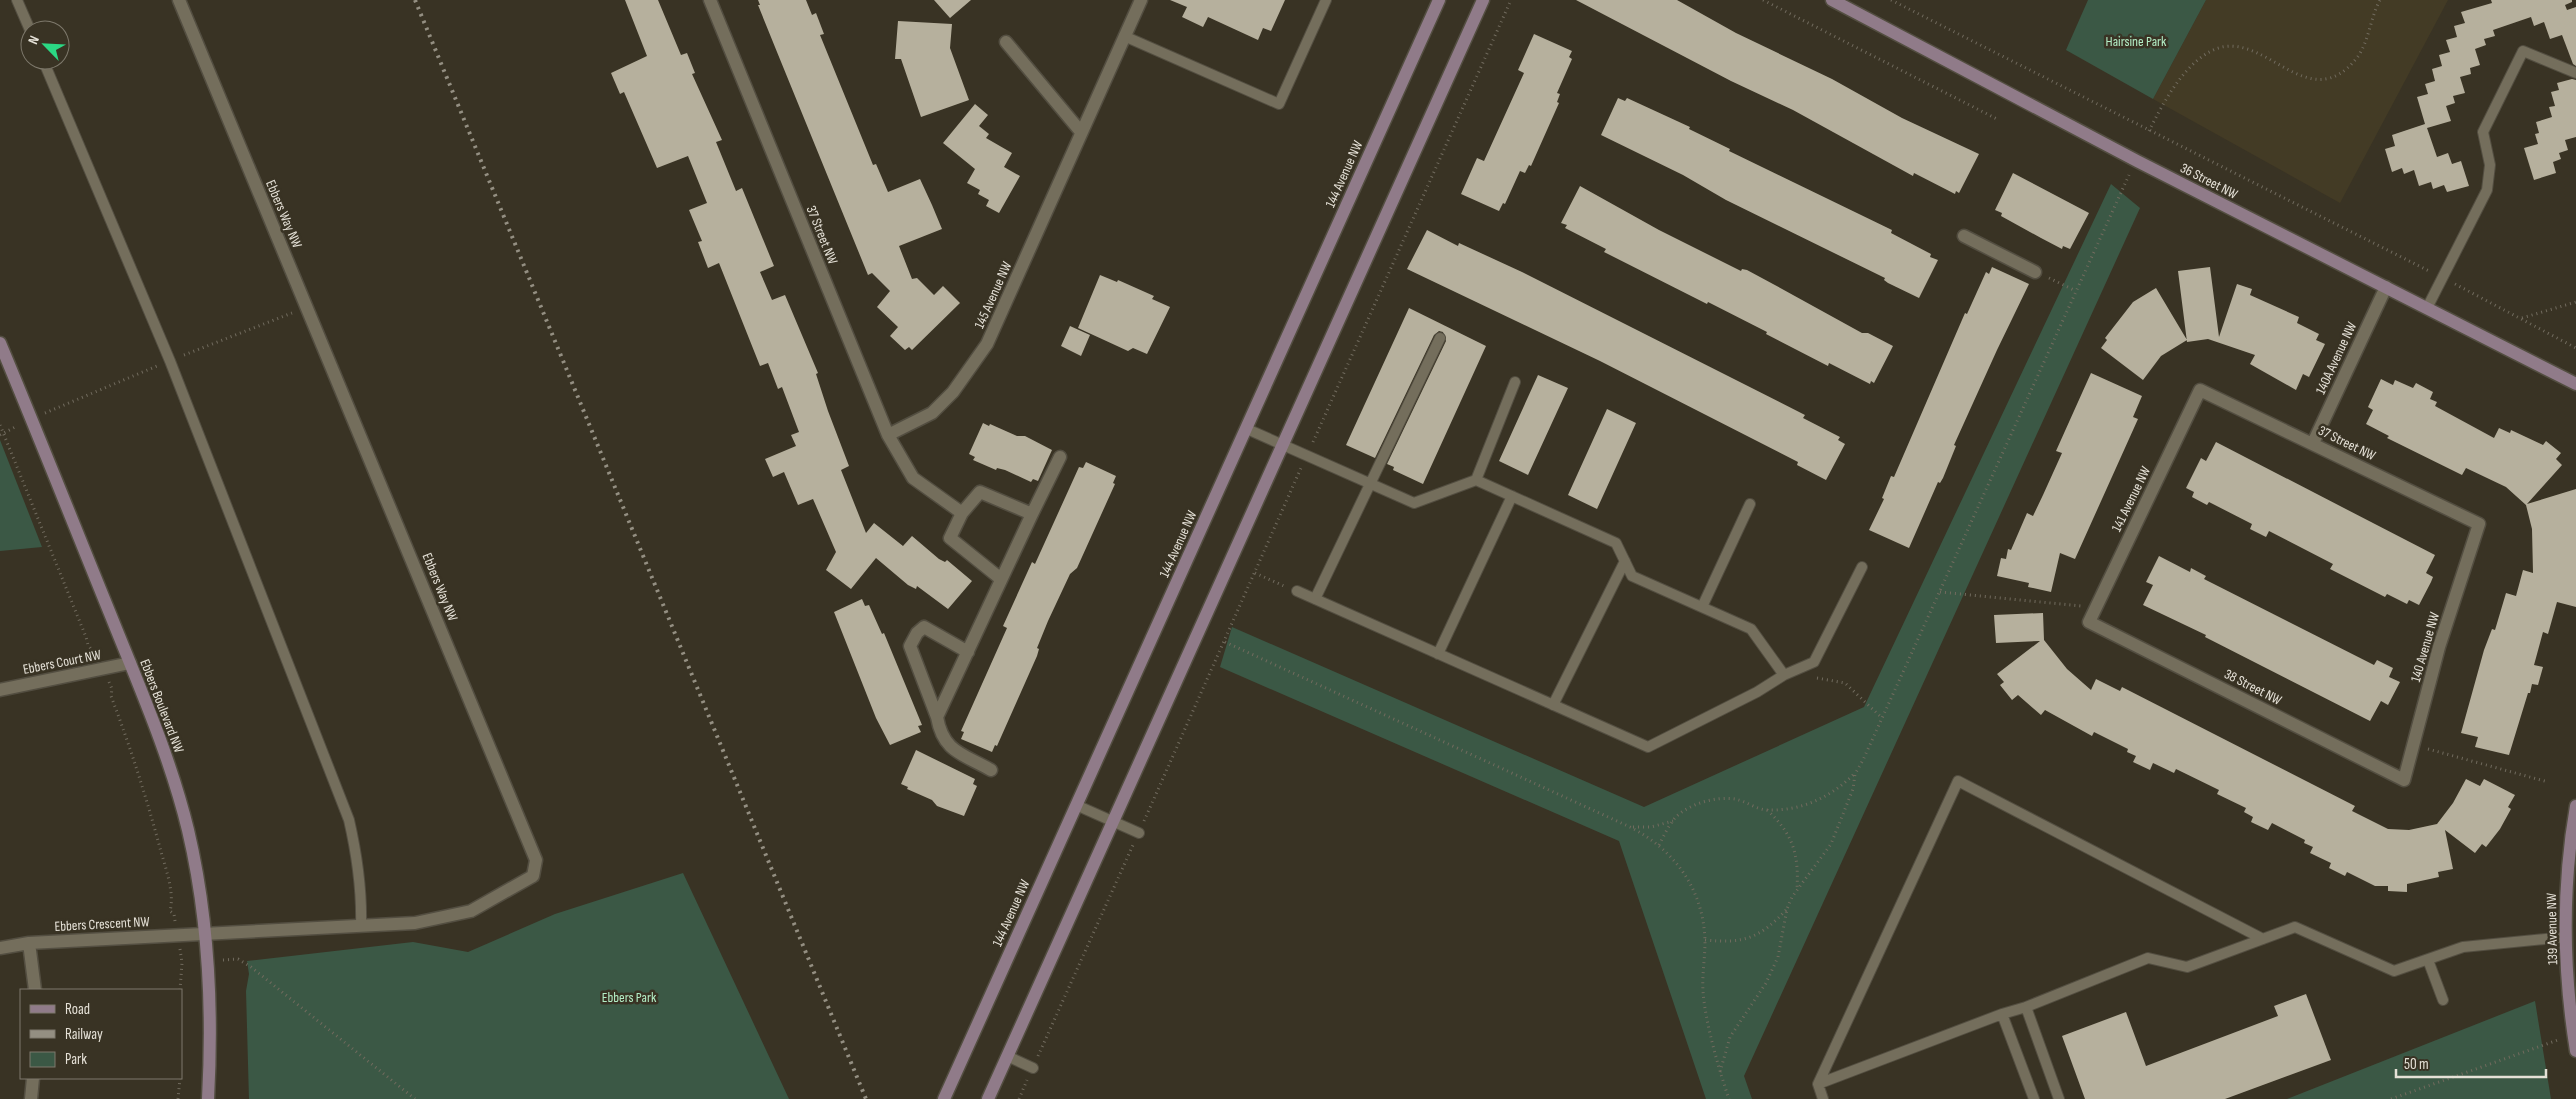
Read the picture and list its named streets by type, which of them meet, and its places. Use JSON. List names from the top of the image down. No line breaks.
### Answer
{"streets":{"main road":["144 Avenue NW","36 Street NW","Ebbers Boulevard NW","139 Avenue NW"],"street":["Ebbers Way NW","37 Street NW","145 Avenue NW","140A Avenue NW","141 Avenue NW","140 Avenue NW","Ebbers Court NW","38 Street NW","Ebbers Crescent NW"]},"crossings":[["36 Street NW","140A Avenue NW"],["Ebbers Way NW","Ebbers Boulevard NW"],["Ebbers Way NW","Ebbers Crescent NW"],["37 Street NW","145 Avenue NW"],["37 Street NW","140A Avenue NW"],["37 Street NW","141 Avenue NW"],["37 Street NW","140 Avenue NW"],["141 Avenue NW","38 Street NW"],["140 Avenue NW","38 Street NW"],["Ebbers Court NW","Ebbers Boulevard NW"],["Ebbers Boulevard NW","Ebbers Crescent NW"]],"parks":["Hairsine Park","Ebbers Park"],"legend":["Road","Railway","Park"],"scale_bar":"50 m","north":"top left"}
